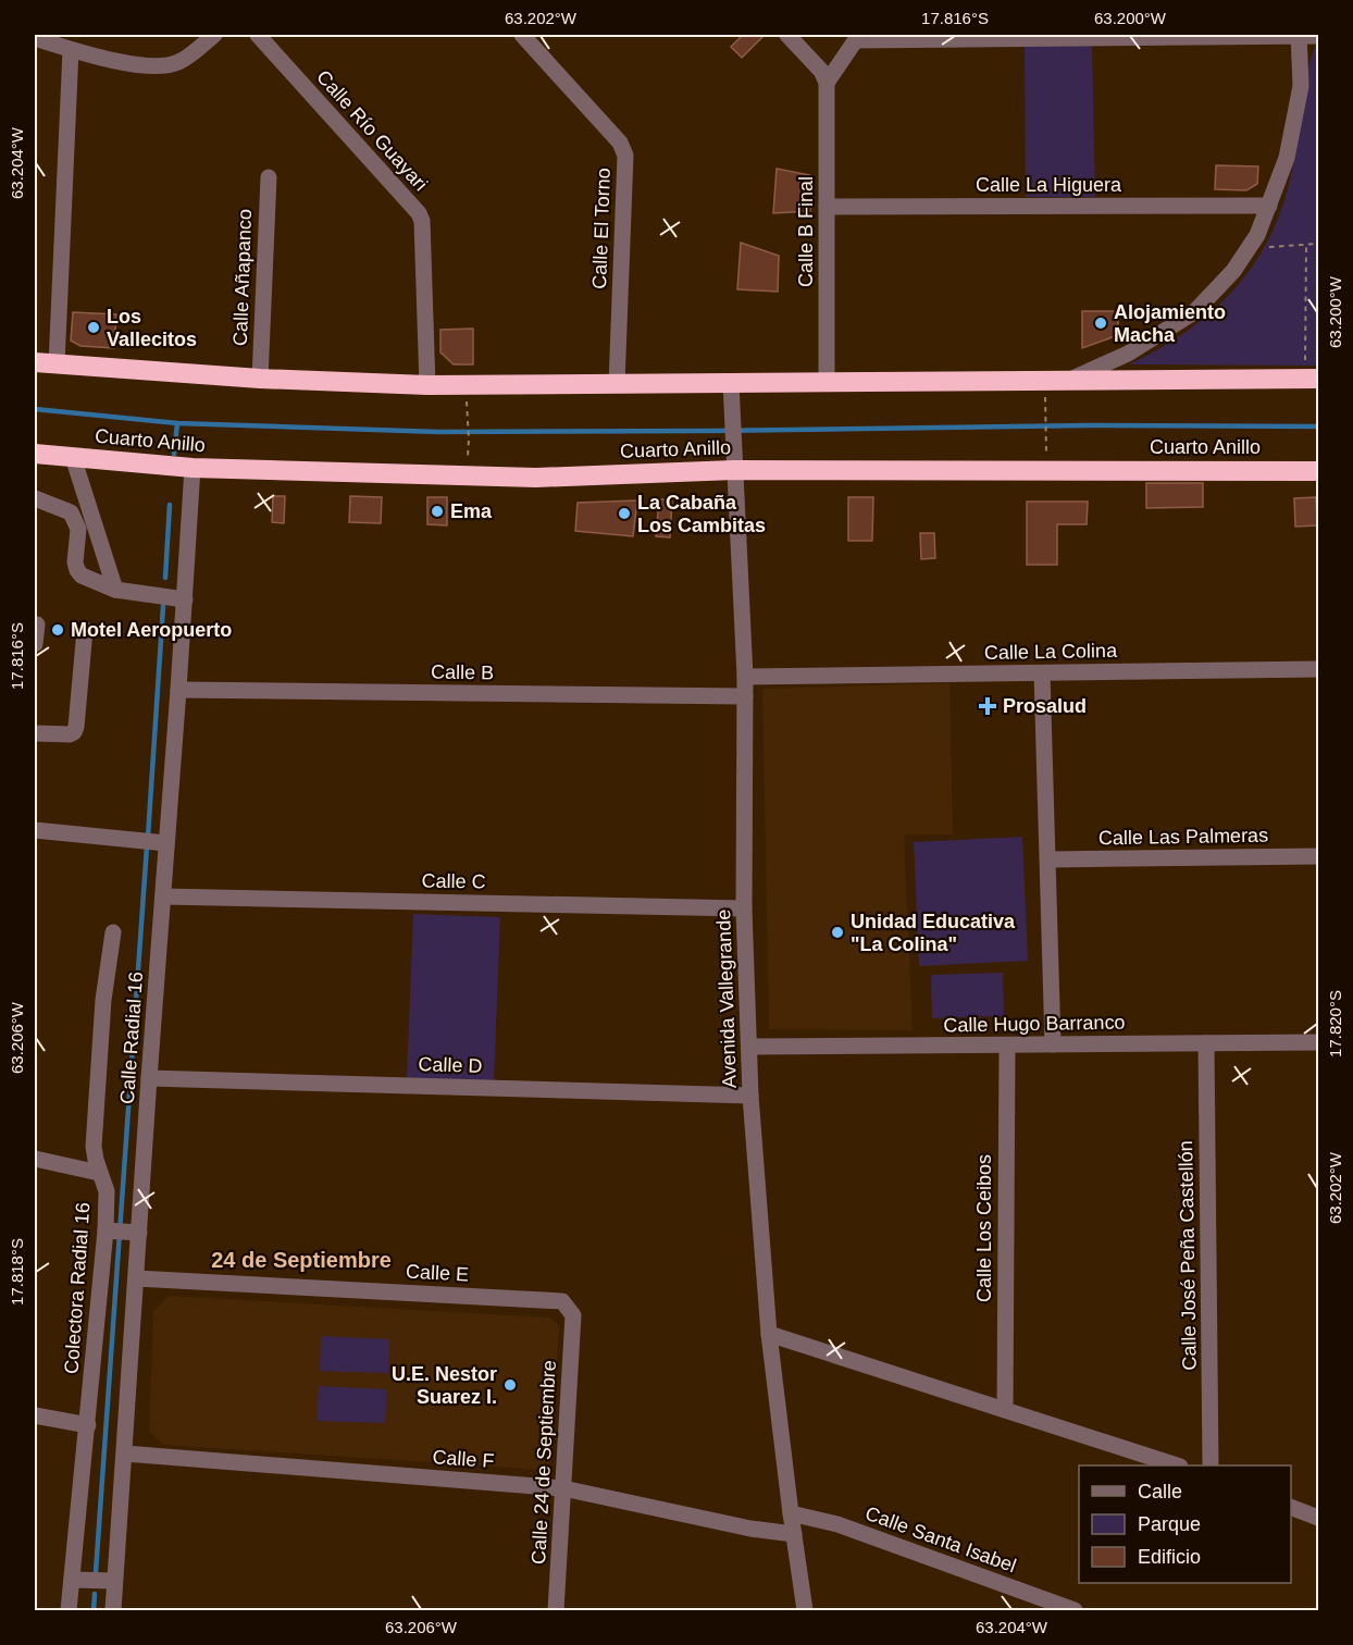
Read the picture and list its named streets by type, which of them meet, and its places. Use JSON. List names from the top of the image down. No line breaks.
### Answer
{"streets":{"highway":["Cuarto Anillo"],"street":["Calle Río Guayari","Calle La Higuera","Calle El Torno","Calle B Final","Calle Añapanco","Calle La Colina","Calle B","Calle Las Palmeras","Calle C","Avenida Vallegrande","Calle Hugo Barranco","Calle Radial 16","Calle D","Calle Los Ceibos","Calle José Peña Castellón","Calle E","Colectora Radial 16","Calle F","Calle 24 de Septiembre","Calle Santa Isabel"]},"crossings":[["Calle La Higuera","Calle B Final"],["Cuarto Anillo","Avenida Vallegrande"],["Cuarto Anillo","Calle Radial 16"],["Calle La Colina","Avenida Vallegrande"],["Calle B","Avenida Vallegrande"],["Calle B","Calle Radial 16"],["Calle C","Avenida Vallegrande"],["Calle C","Calle Radial 16"],["Avenida Vallegrande","Calle Hugo Barranco"],["Avenida Vallegrande","Calle D"],["Avenida Vallegrande","Calle F"],["Avenida Vallegrande","Calle Santa Isabel"],["Calle Hugo Barranco","Calle Los Ceibos"],["Calle Hugo Barranco","Calle José Peña Castellón"],["Calle Radial 16","Calle D"],["Calle Radial 16","Calle E"],["Calle Radial 16","Colectora Radial 16"],["Calle Radial 16","Calle F"],["Calle E","Calle 24 de Septiembre"],["Calle F","Calle 24 de Septiembre"]],"districts":["24 de Septiembre"],"places":{"other":["Alojamiento Macha","Los Vallecitos","Ema","La Cabaña Los Cambitas","Motel Aeropuerto","Unidad Educativa \"La Colina\"","U.E. Nestor Suarez I."],"health":["Prosalud"]},"legend":["Calle","Parque","Edificio"],"coordinates":["63.202°W","17.816°S","63.200°W","63.204°W","17.820°S","63.206°W","17.818°S"]}
